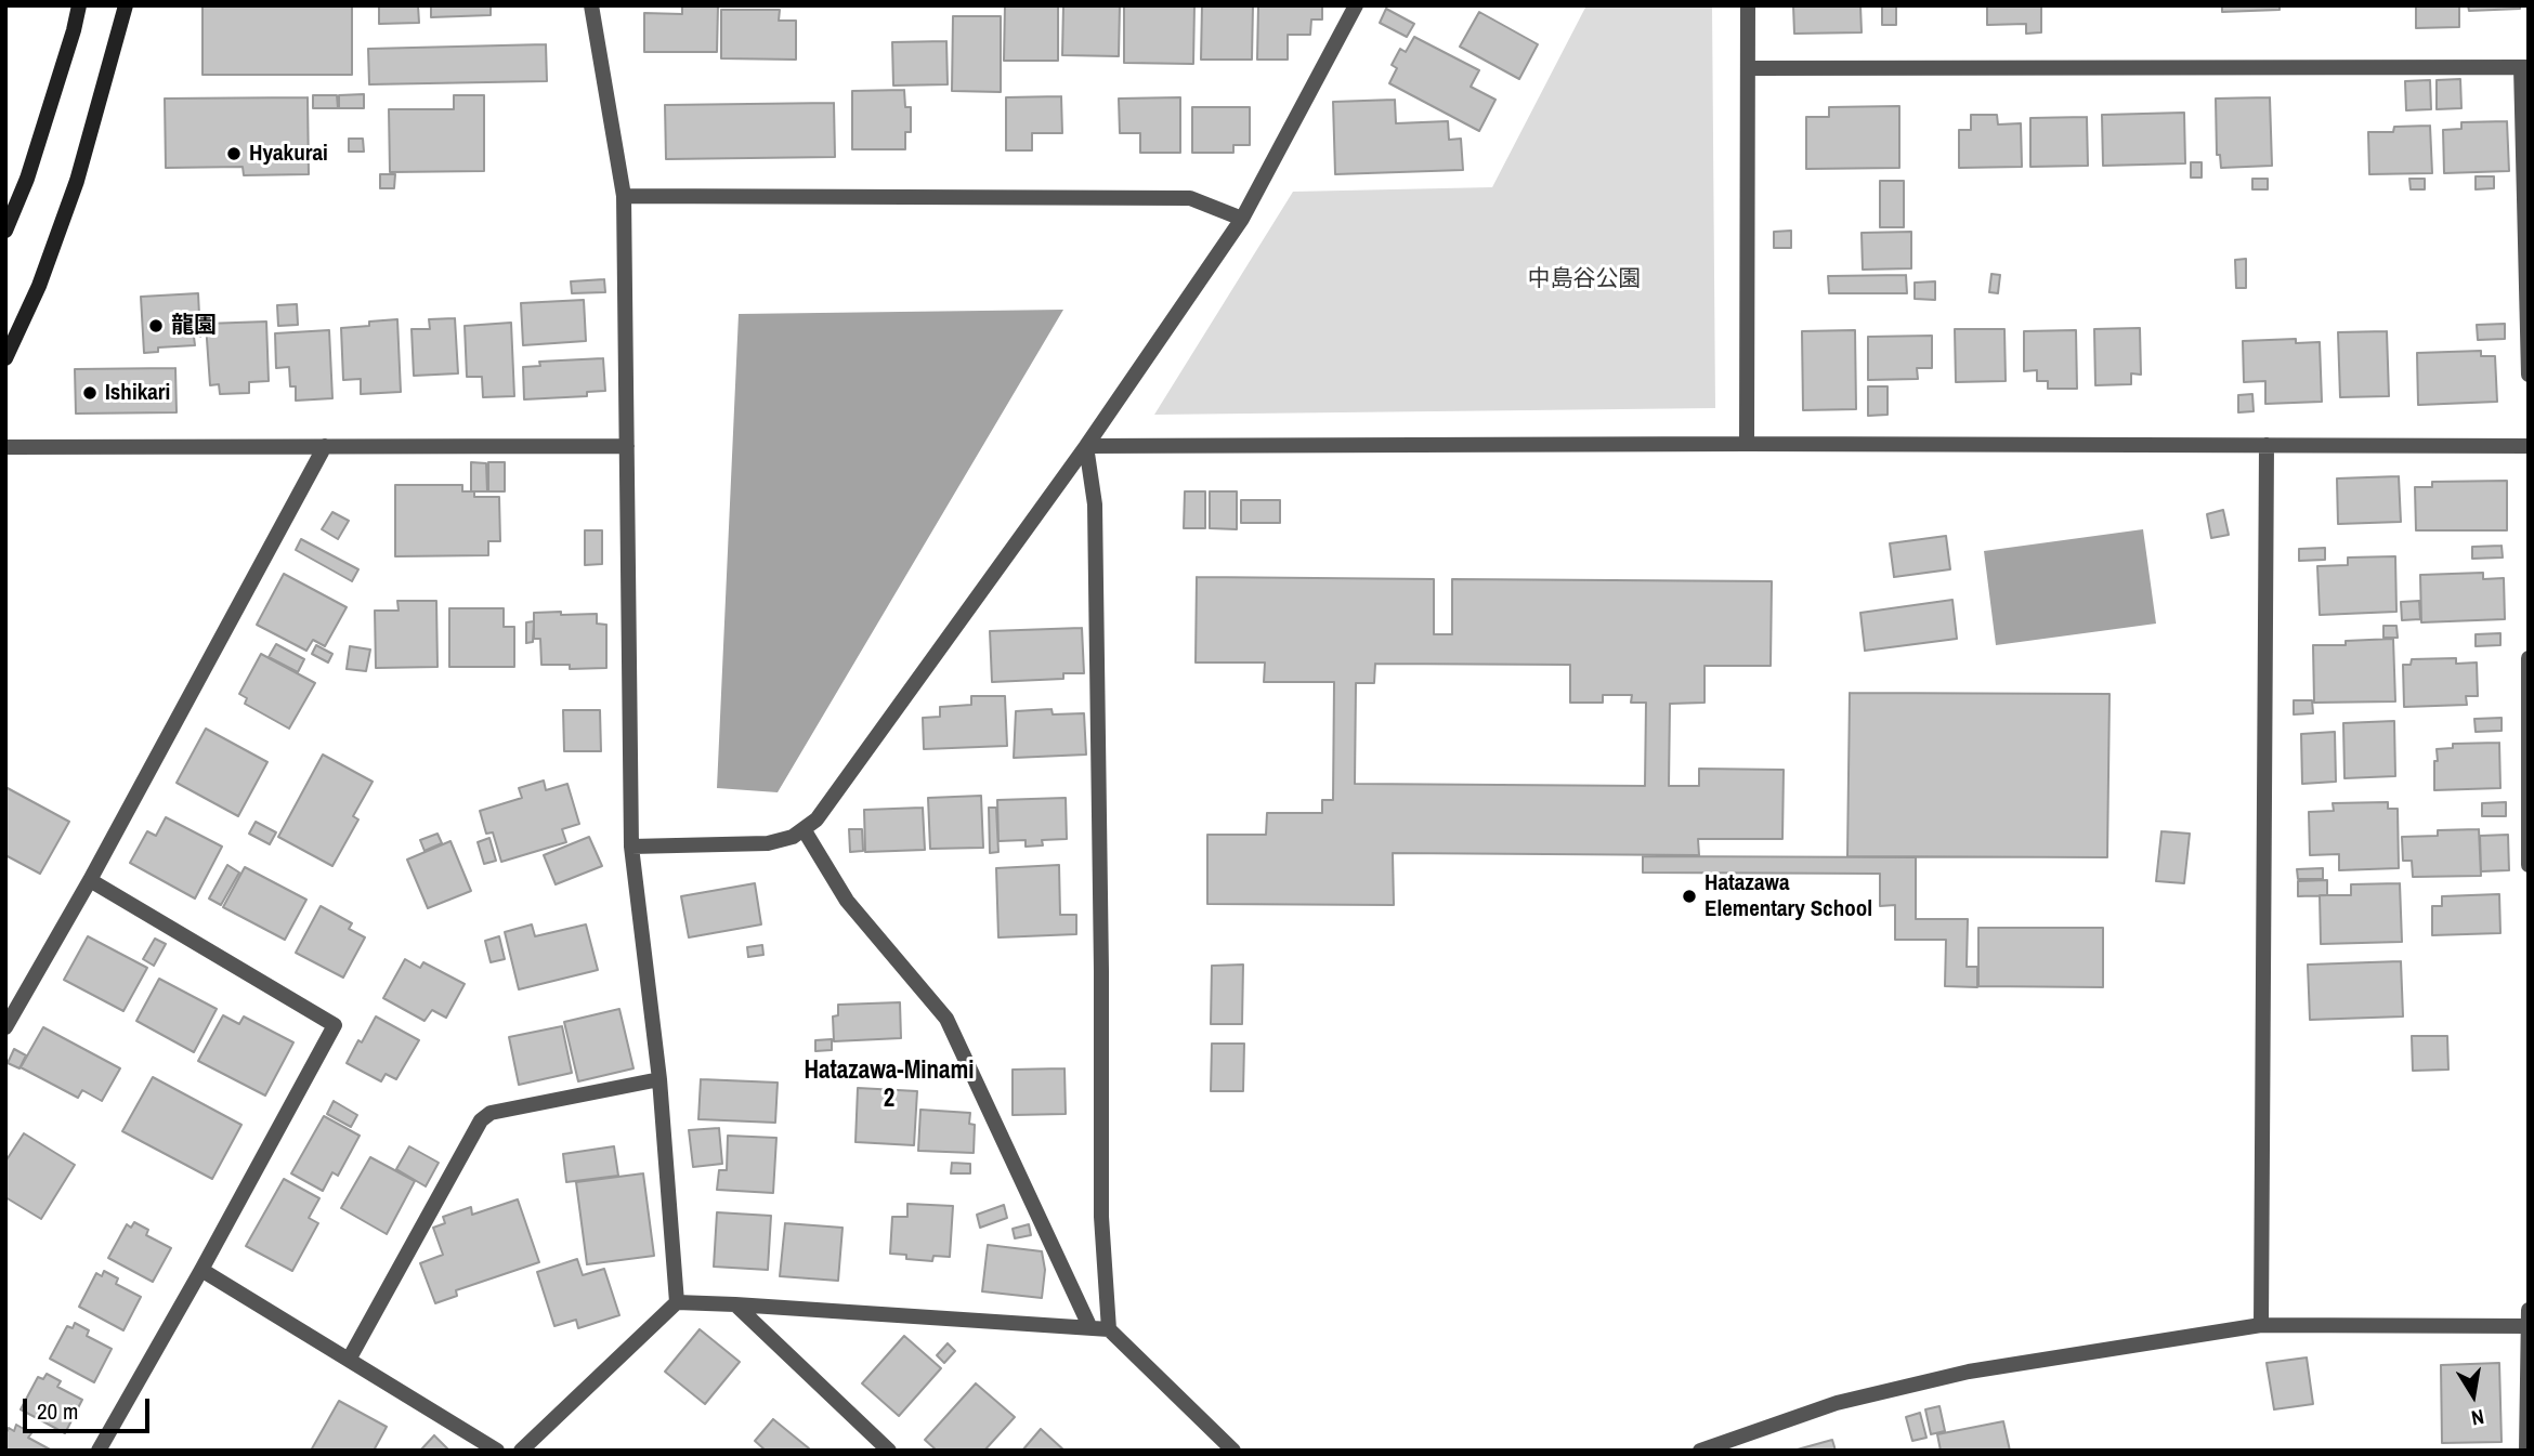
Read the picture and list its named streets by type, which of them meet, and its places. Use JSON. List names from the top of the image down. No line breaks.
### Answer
{"districts":["Hatazawa-Minami 2"],"parks":["中島谷公園"],"places":["Hyakurai","龍園","Ishikari","Hatazawa Elementary School"],"scale_bar":"20 m","north":"bottom"}
